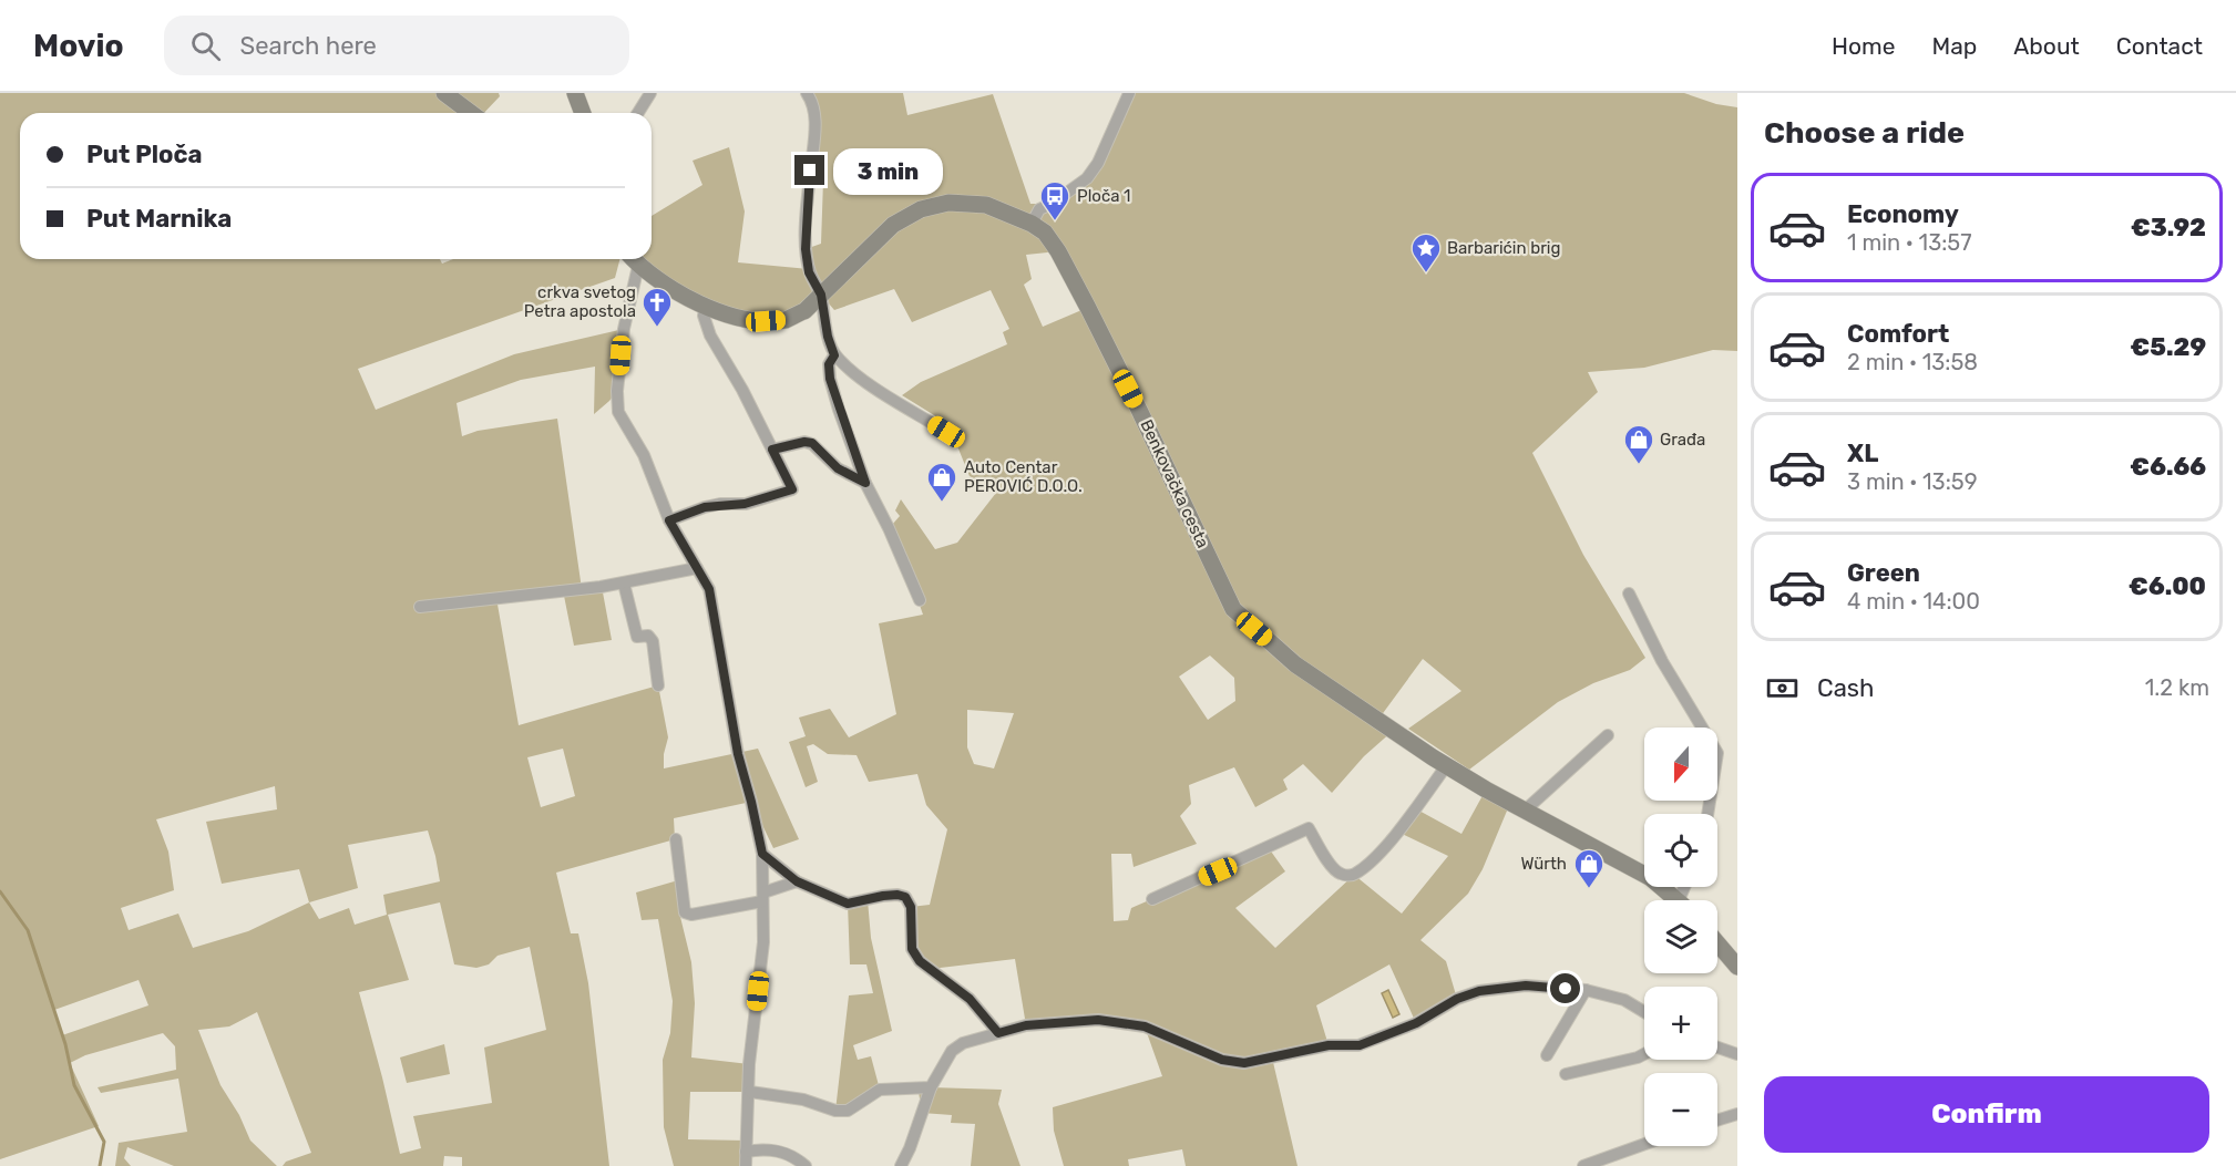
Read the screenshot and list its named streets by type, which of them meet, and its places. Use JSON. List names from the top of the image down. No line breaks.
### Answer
{"streets":{"main road":["Benkovačka cesta"]},"places":{"bus stop":["Ploča 1"],"place":["Barbarićin brig"],"church":["crkva svetog Petra apostola"],"shop":["Građa","Auto Centar PEROVIĆ D.O.O.","Würth"]},"north":"bottom","page":{"header":"Movio","search":"Search here","nav":["Home","Map","About","Contact"],"heading":"Choose a ride","banner":["Put Ploča","Put Marnika"],"bubble":"3 min","list":[{"name":"Economy","note":"1 min · 13:57","value":"€3.92"},{"name":"Comfort","note":"2 min · 13:58","value":"€5.29"},{"name":"XL","note":"3 min · 13:59","value":"€6.66"},{"name":"Green","note":"4 min · 14:00","value":"€6.00"}],"pay":["Cash","1.2 km"],"map_buttons":["+","−"],"buttons":"Confirm"}}
